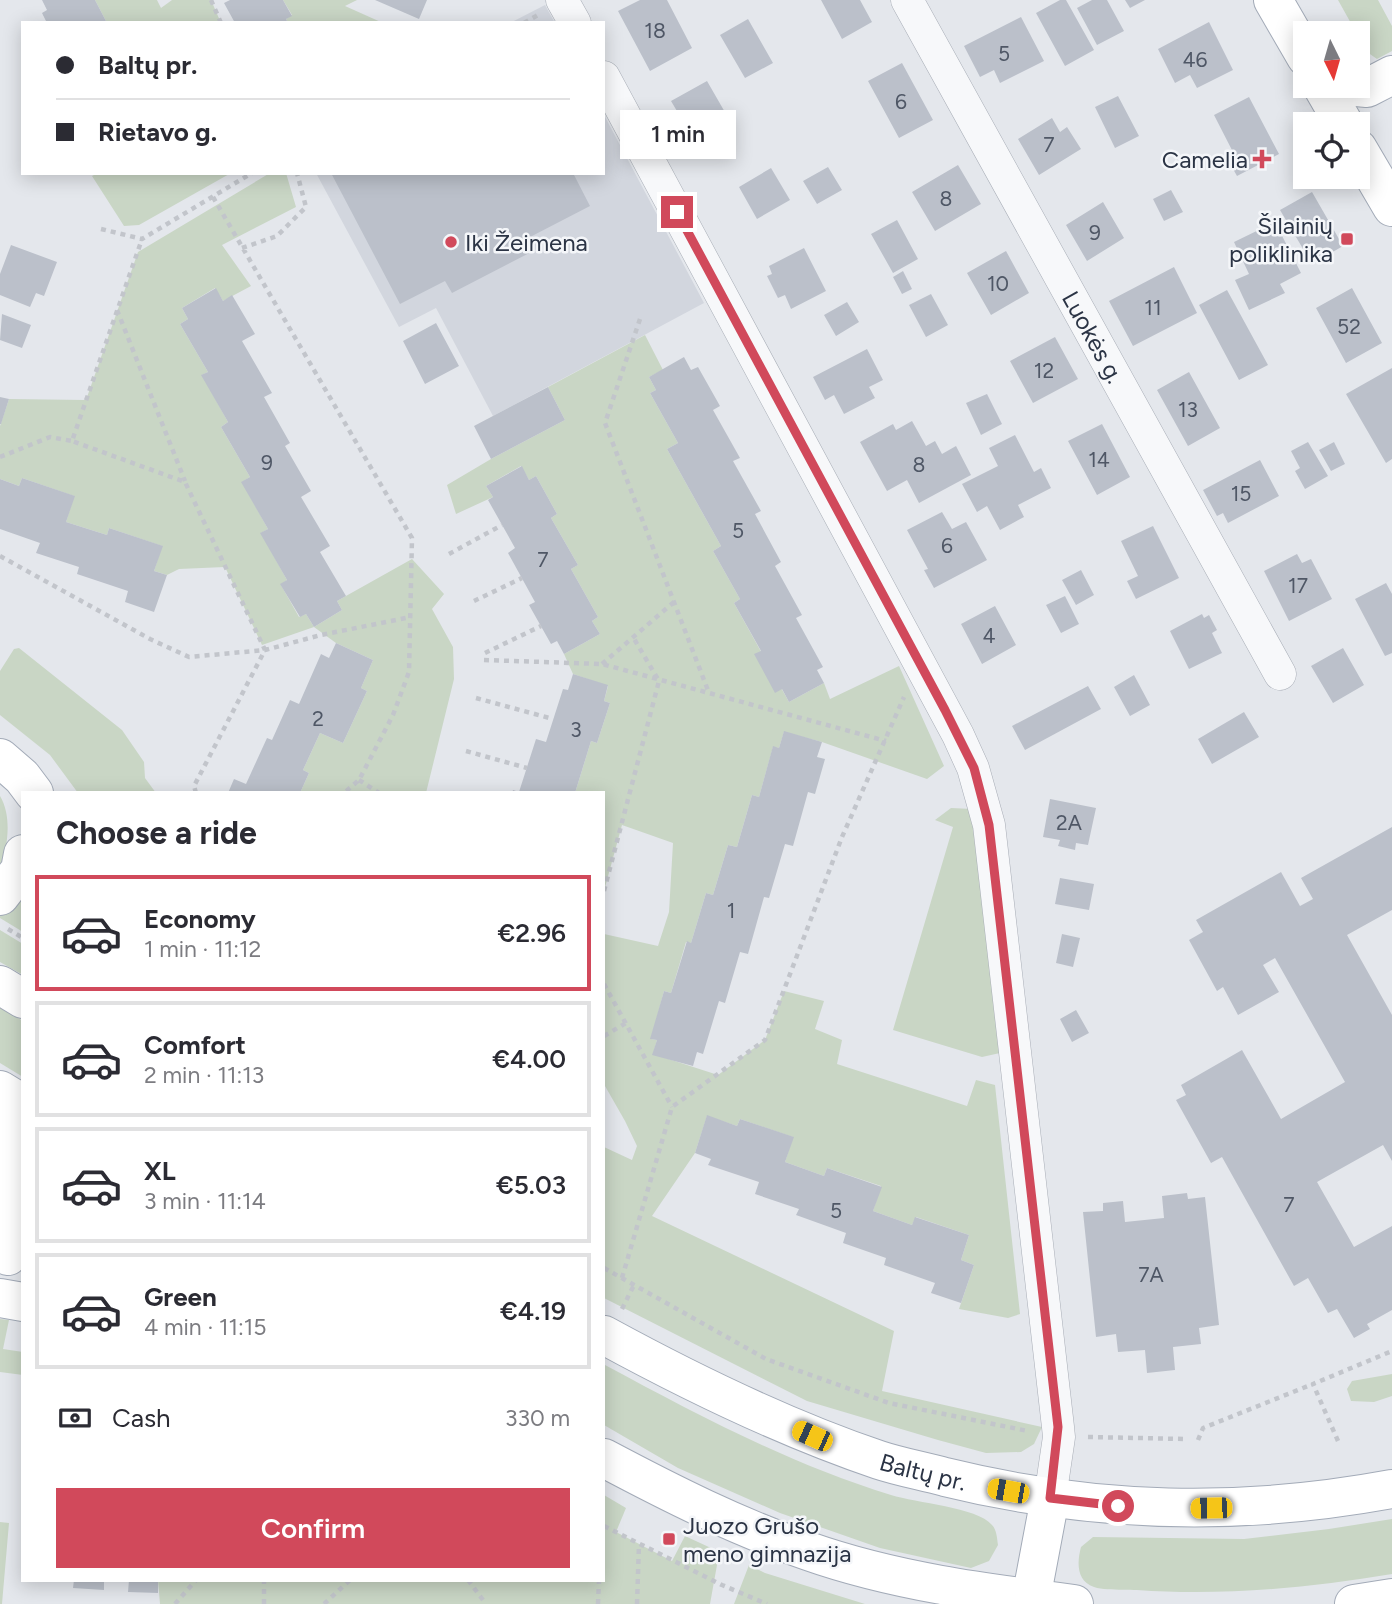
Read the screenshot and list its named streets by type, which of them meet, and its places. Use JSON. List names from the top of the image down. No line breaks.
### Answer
{"streets":{"main road":["Baltų pr."],"street":["Luokės g."]},"places":{"health":["Camelia"],"transit":["Šilainių poliklinika","Juozo Grušo meno gimnazija"],"other":["Iki Žeimena"]},"house_numbers":["18","5","46","6","7","8","9","10","11","52","12","13","14","9","8","15","5","6","7","17","4","2","3","2A","1","7","5","7A"],"north":"bottom","page":{"banner":["Baltų pr.","Rietavo g."],"bubble":"1 min","heading":"Choose a ride","list":[{"name":"Economy","note":"1 min · 11:12","value":"€2.96"},{"name":"Comfort","note":"2 min · 11:13","value":"€4.00"},{"name":"XL","note":"3 min · 11:14","value":"€5.03"},{"name":"Green","note":"4 min · 11:15","value":"€4.19"}],"pay":["Cash","330 m"],"buttons":"Confirm"}}
